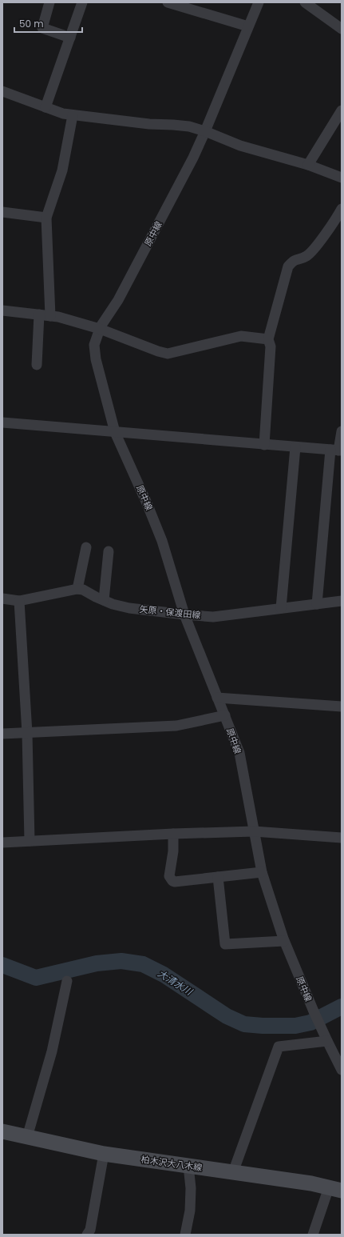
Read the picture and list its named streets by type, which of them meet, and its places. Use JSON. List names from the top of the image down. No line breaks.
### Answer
{"streets":{"main road":["柏木沢大八木線"],"street":["原中線","矢原・保渡田線"]},"crossings":[["原中線","矢原・保渡田線"]],"water":["大清水川"],"scale_bar":"50 m"}
